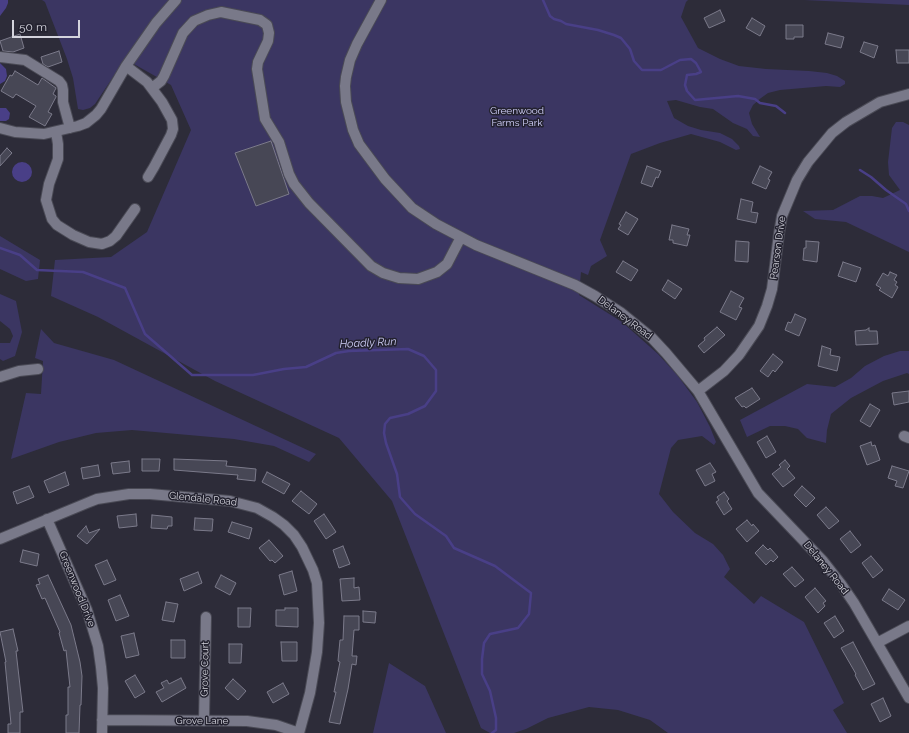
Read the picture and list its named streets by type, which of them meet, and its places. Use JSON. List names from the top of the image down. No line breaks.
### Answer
{"streets":{"street":["Pearson Drive","Delaney Road","Glendale Road","Greenwood Drive","Grove Court","Grove Lane"]},"crossings":[["Pearson Drive","Delaney Road"],["Glendale Road","Greenwood Drive"],["Glendale Road","Grove Lane"],["Greenwood Drive","Grove Lane"],["Grove Court","Grove Lane"]],"water":["Hoadly Run"],"parks":["Greenwood Farms Park"],"scale_bar":"50 m"}
